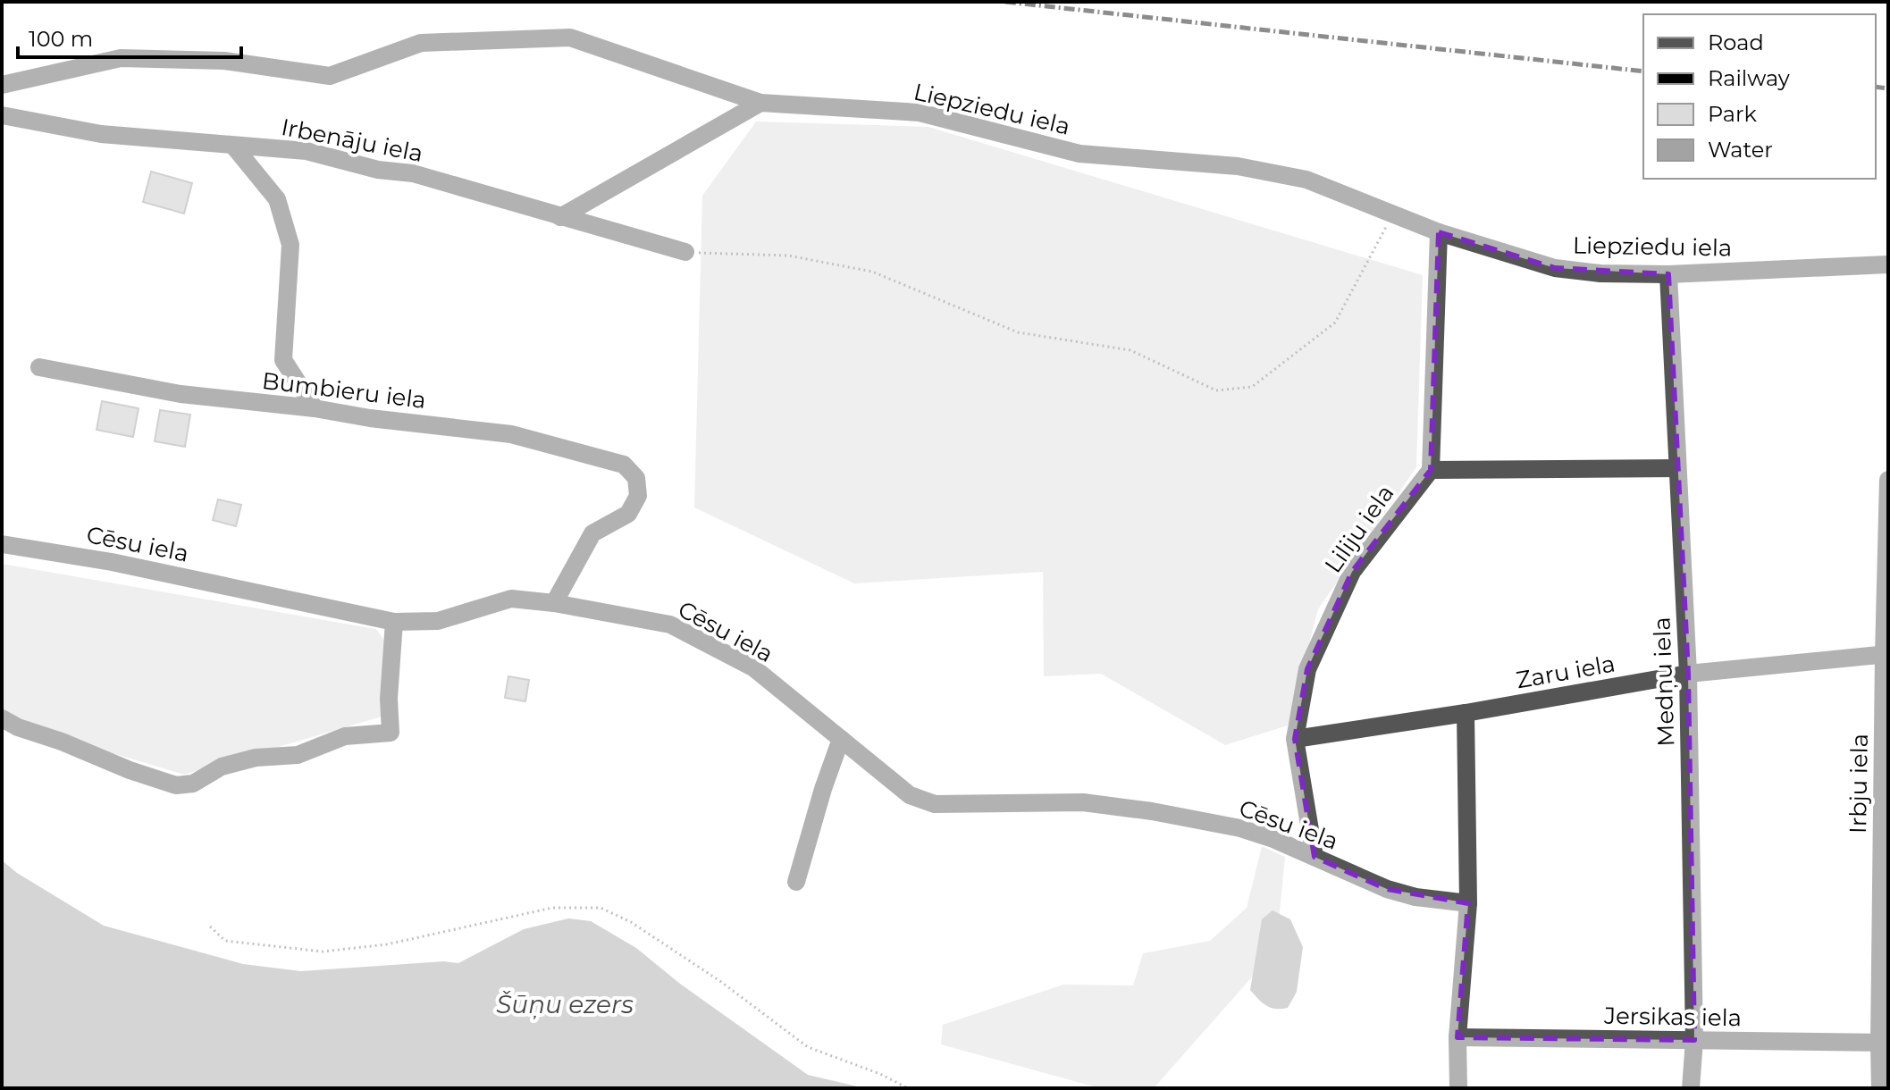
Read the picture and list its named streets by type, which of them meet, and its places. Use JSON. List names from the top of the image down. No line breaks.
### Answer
{"streets":{"street":["Liepziedu iela","Irbenāju iela","Bumbieru iela","Liliju iela","Cēsu iela","Zaru iela","Medņu iela","Irbju iela","Jersikas iela"]},"crossings":[["Liepziedu iela","Medņu iela"],["Bumbieru iela","Cēsu iela"],["Liliju iela","Cēsu iela"],["Liliju iela","Zaru iela"],["Zaru iela","Medņu iela"],["Zaru iela","Irbju iela"],["Medņu iela","Jersikas iela"],["Irbju iela","Jersikas iela"]],"water":["Šūņu ezers"],"legend":["Road","Railway","Park","Water"],"scale_bar":"100 m"}
